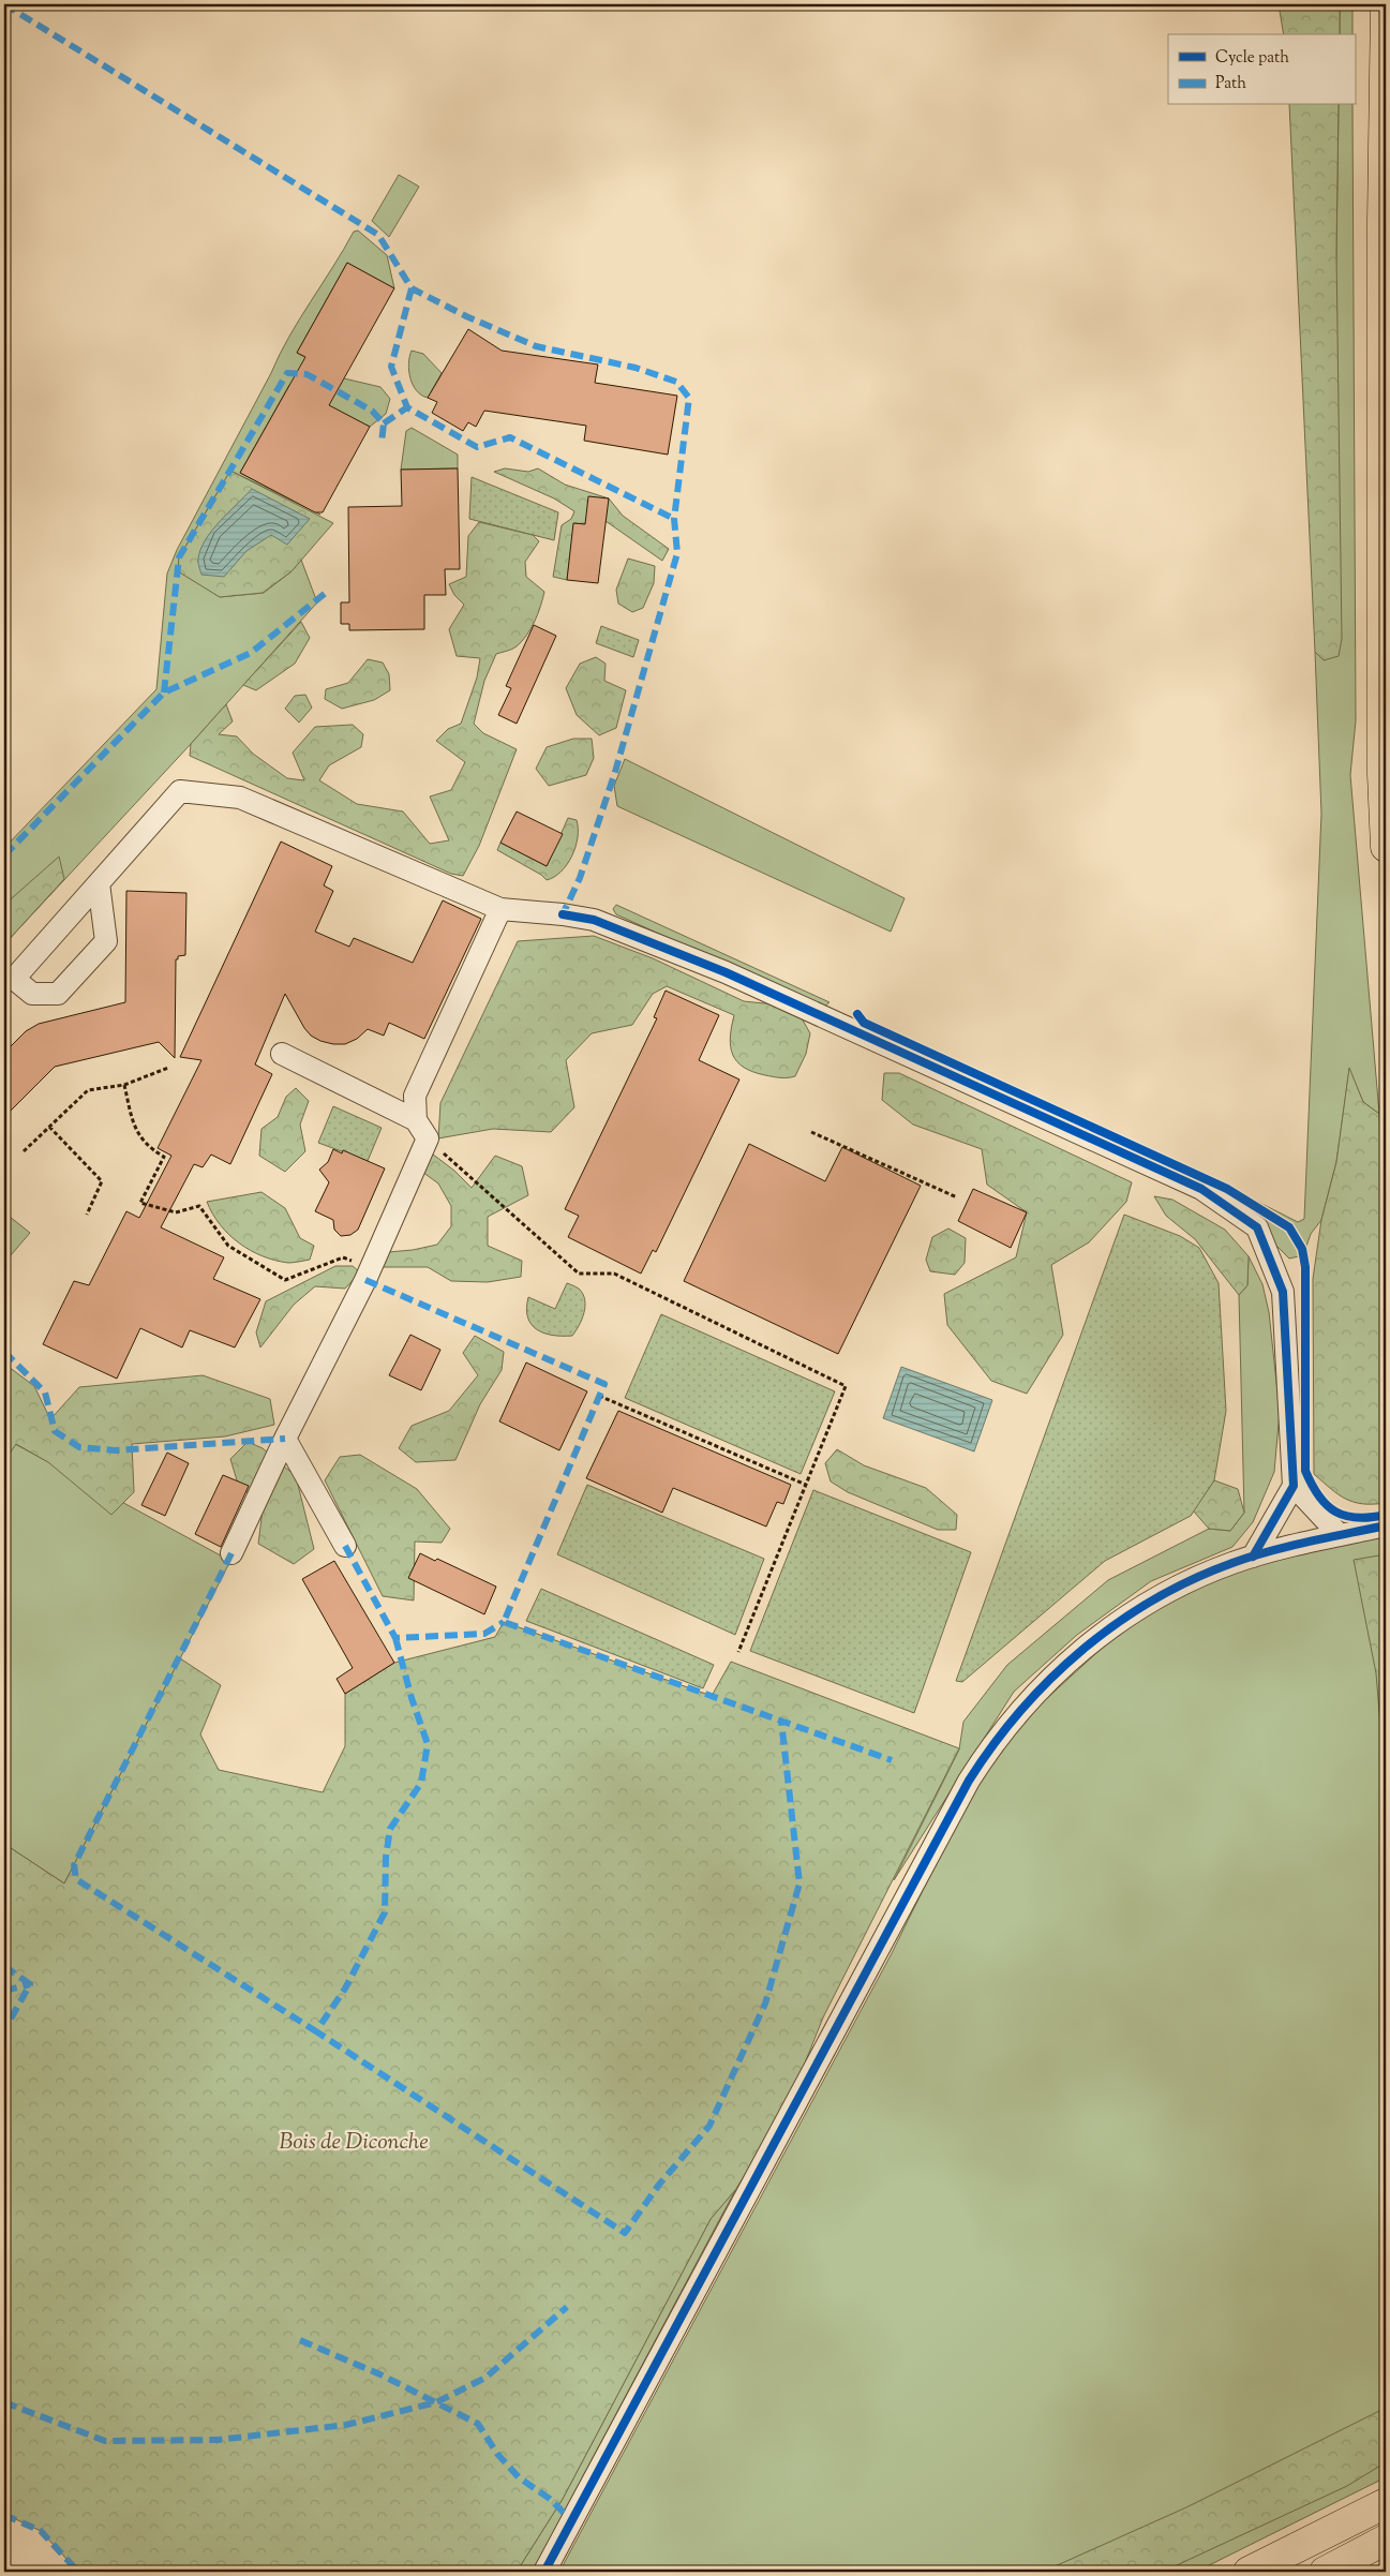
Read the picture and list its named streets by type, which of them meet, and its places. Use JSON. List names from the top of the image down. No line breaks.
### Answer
{"parks":["Bois de Diconche"],"legend":["Cycle path","Path"]}
